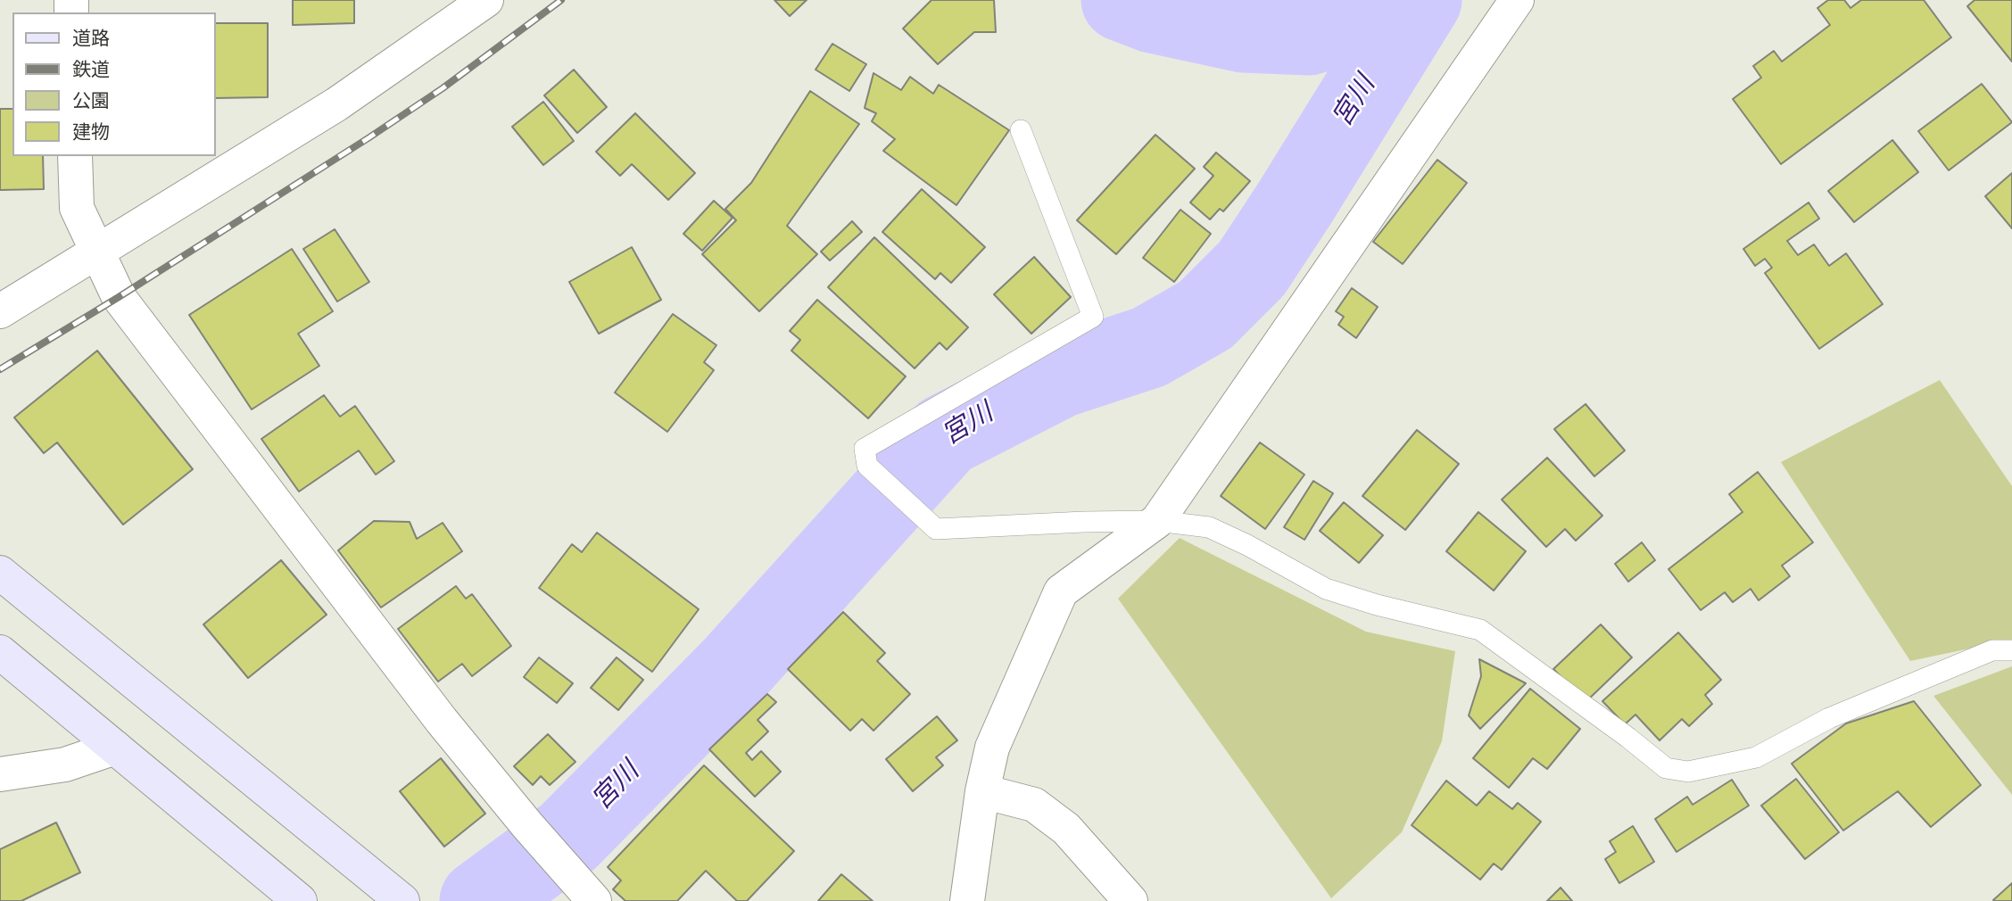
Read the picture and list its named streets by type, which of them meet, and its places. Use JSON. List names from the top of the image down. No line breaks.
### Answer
{"water":["宮川"],"legend":["道路","鉄道","公園","建物"]}
